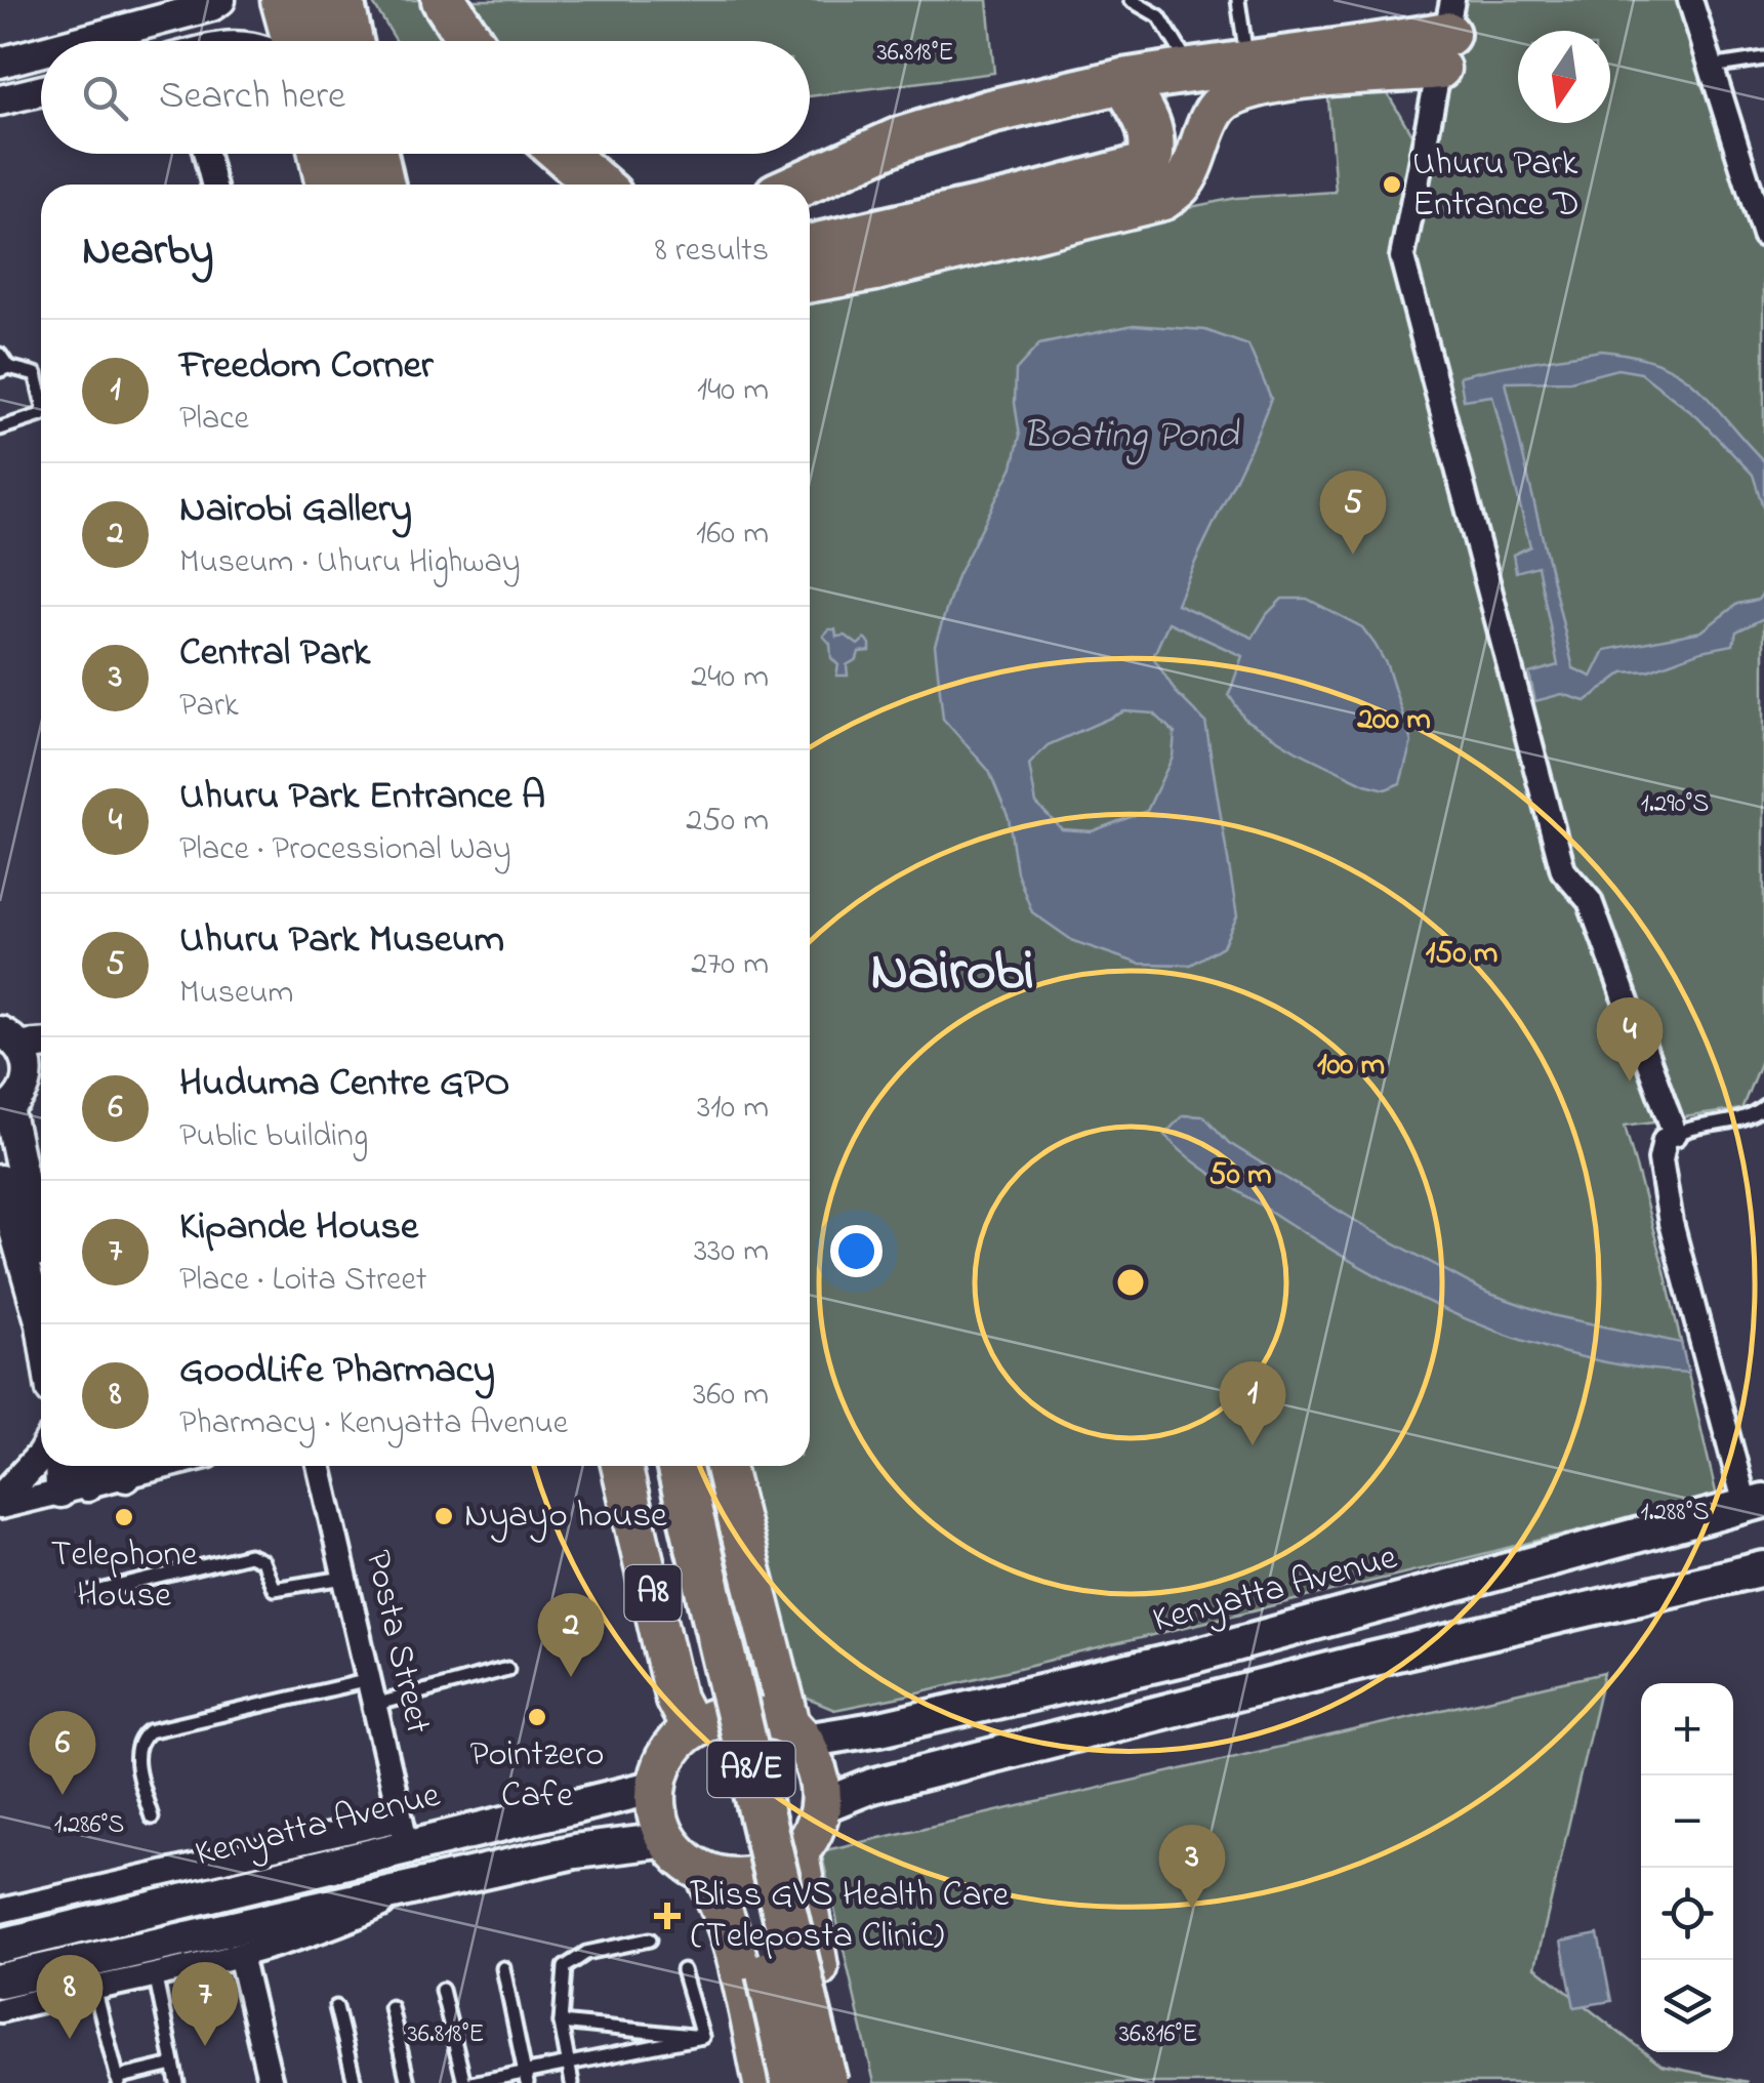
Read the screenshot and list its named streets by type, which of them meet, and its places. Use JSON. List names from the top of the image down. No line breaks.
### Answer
{"streets":{"highway":["A8","A8/E"],"main road":["Kenyatta Avenue"],"street":["Posta Street"]},"crossings":[["Kenyatta Avenue","A8"],["Kenyatta Avenue","Posta Street"]],"districts":["Nairobi"],"water":["Boating Pond"],"places":{"other":["Uhuru Park Entrance D","Nyayo house","Telephone House","Pointzero Cafe"],"health":["Bliss GVS Health Care (Teleposta Clinic)"]},"north":"bottom","page":{"search":"Search here","heading":["Nearby","8 results"],"list":[{"mark":"1","name":"Freedom Corner","note":"Place","value":"140 m"},{"mark":"2","name":"Nairobi Gallery","note":"Museum · Uhuru Highway","value":"160 m"},{"mark":"3","name":"Central Park","note":"Park","value":"240 m"},{"mark":"4","name":"Uhuru Park Entrance A","note":"Place · Processional Way","value":"250 m"},{"mark":"5","name":"Uhuru Park Museum","note":"Museum","value":"270 m"},{"mark":"6","name":"Huduma Centre GPO","note":"Public building","value":"310 m"},{"mark":"7","name":"Kipande House","note":"Place · Loita Street","value":"330 m"},{"mark":"8","name":"GoodLife Pharmacy","note":"Pharmacy · Kenyatta Avenue","value":"360 m"}],"pins":["5","4","1","2","6","3","8","7"],"map_buttons":["+","−"]},"coordinates":["36.818°E","1.290°S","1.288°S","1.286°S","36.816°E"],"rings":["200 m","150 m","100 m","50 m"]}
